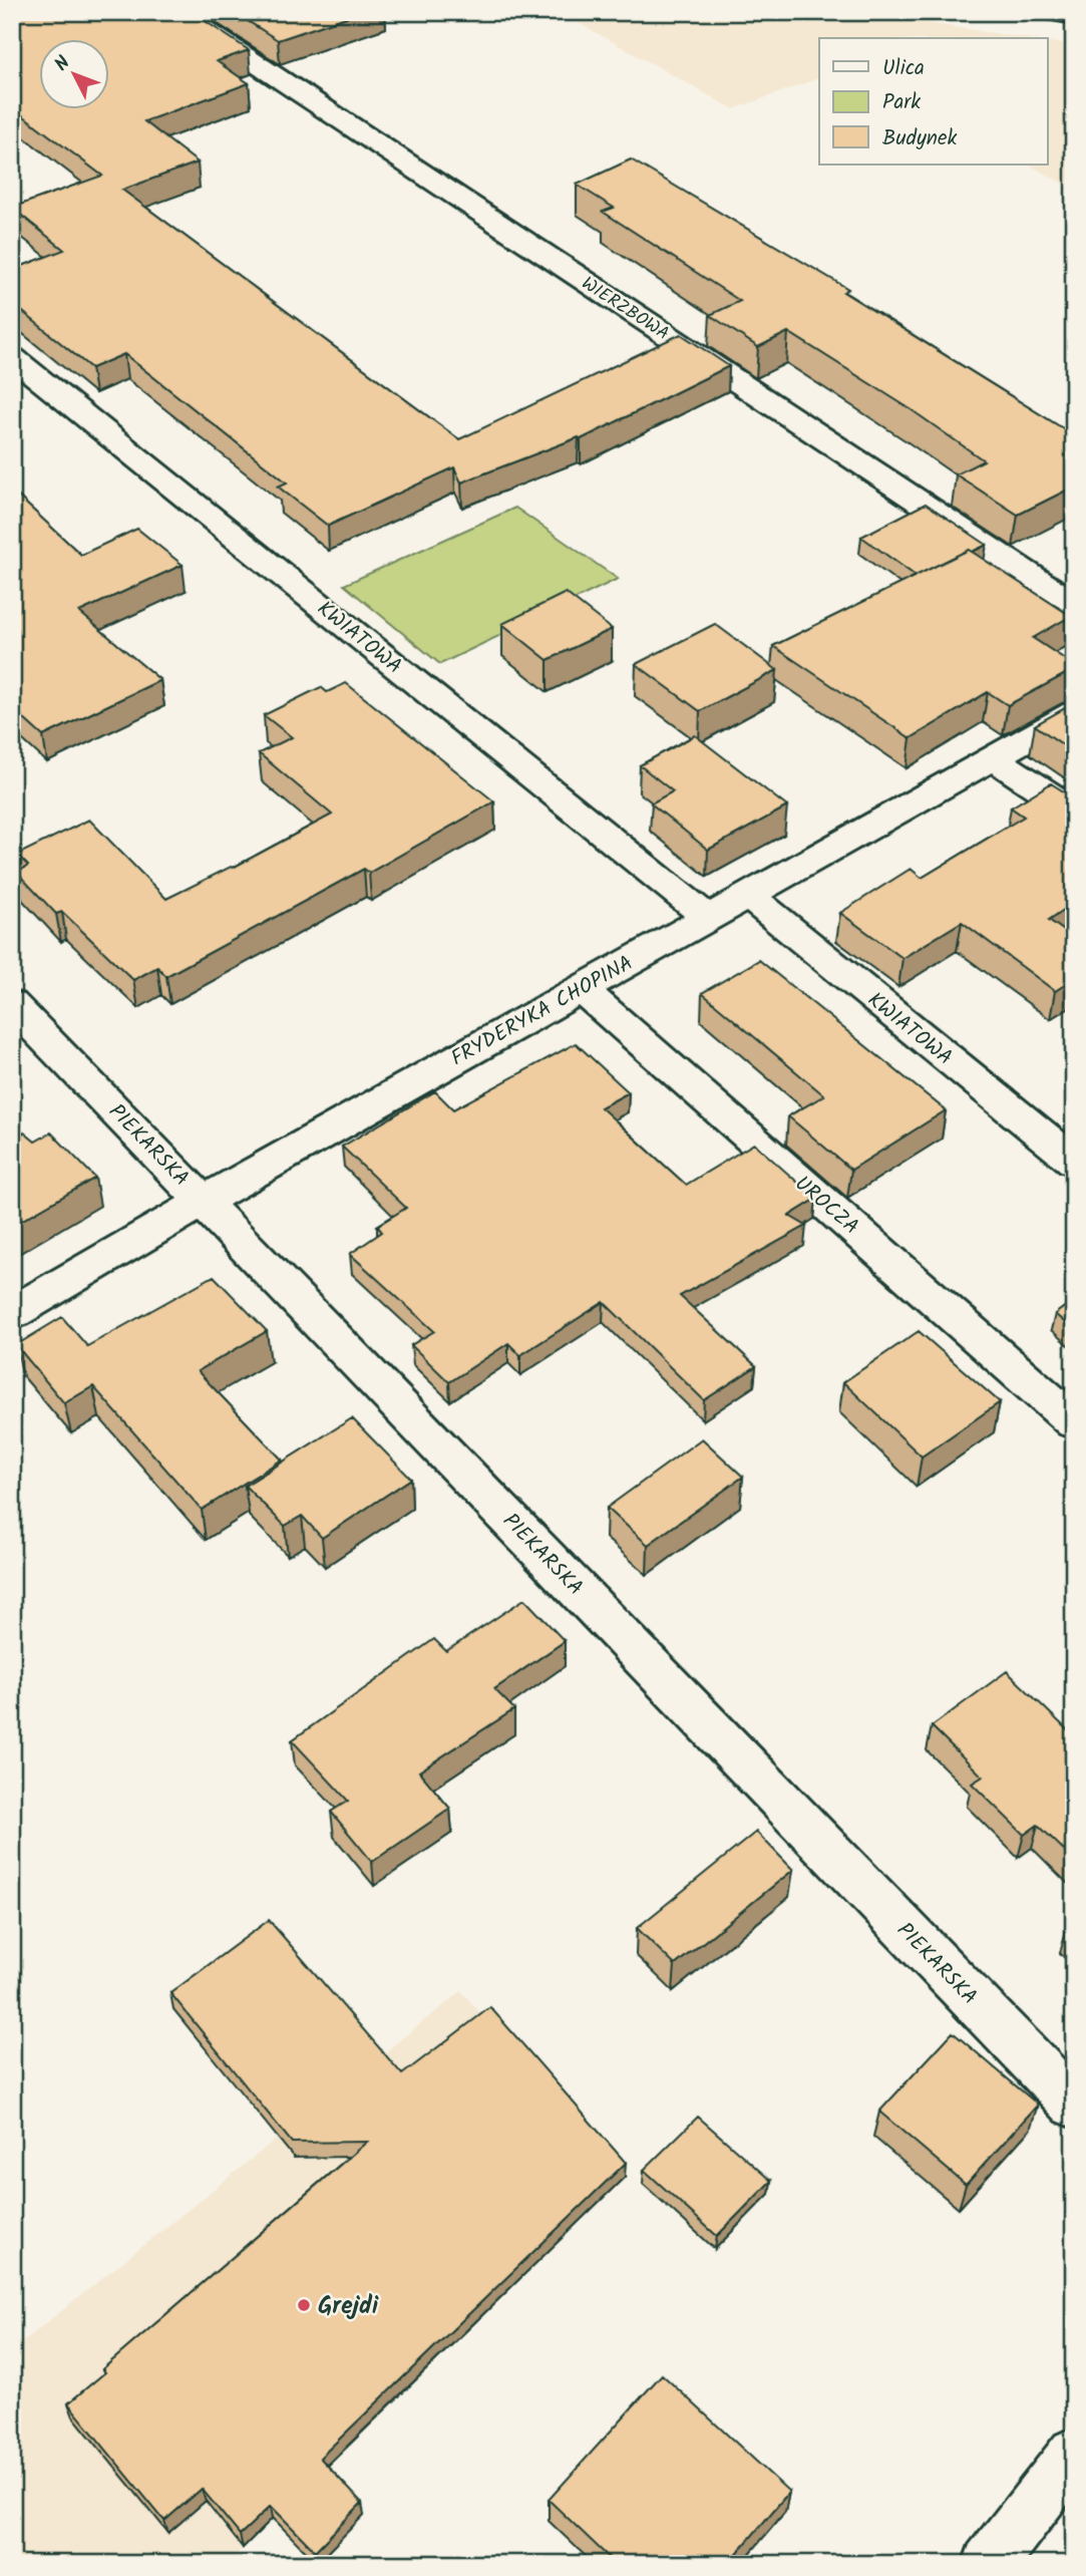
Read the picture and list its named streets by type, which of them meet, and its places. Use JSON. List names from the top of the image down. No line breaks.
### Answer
{"streets":{"street":["WIERZBOWA","KWIATOWA","FRYDERYKA CHOPINA","PIEKARSKA","UROCZA"]},"crossings":[["KWIATOWA","FRYDERYKA CHOPINA"],["FRYDERYKA CHOPINA","PIEKARSKA"],["FRYDERYKA CHOPINA","UROCZA"]],"places":["Grejdi"],"legend":["Ulica","Park","Budynek"],"north":"top left"}
